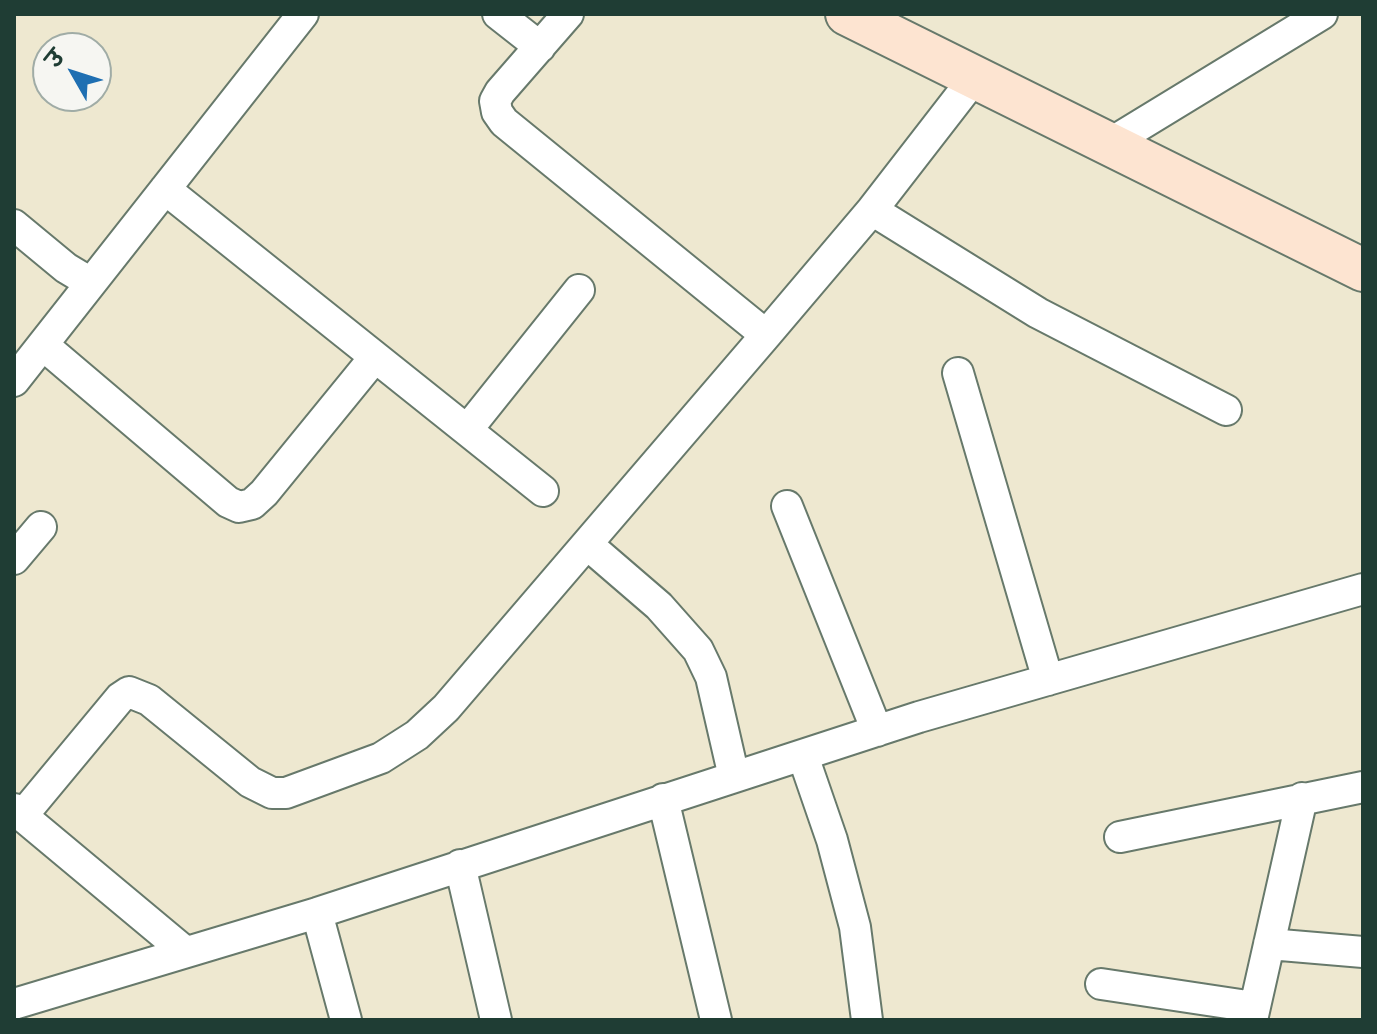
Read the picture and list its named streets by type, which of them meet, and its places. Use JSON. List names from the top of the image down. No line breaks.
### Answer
{"north":"top left"}
